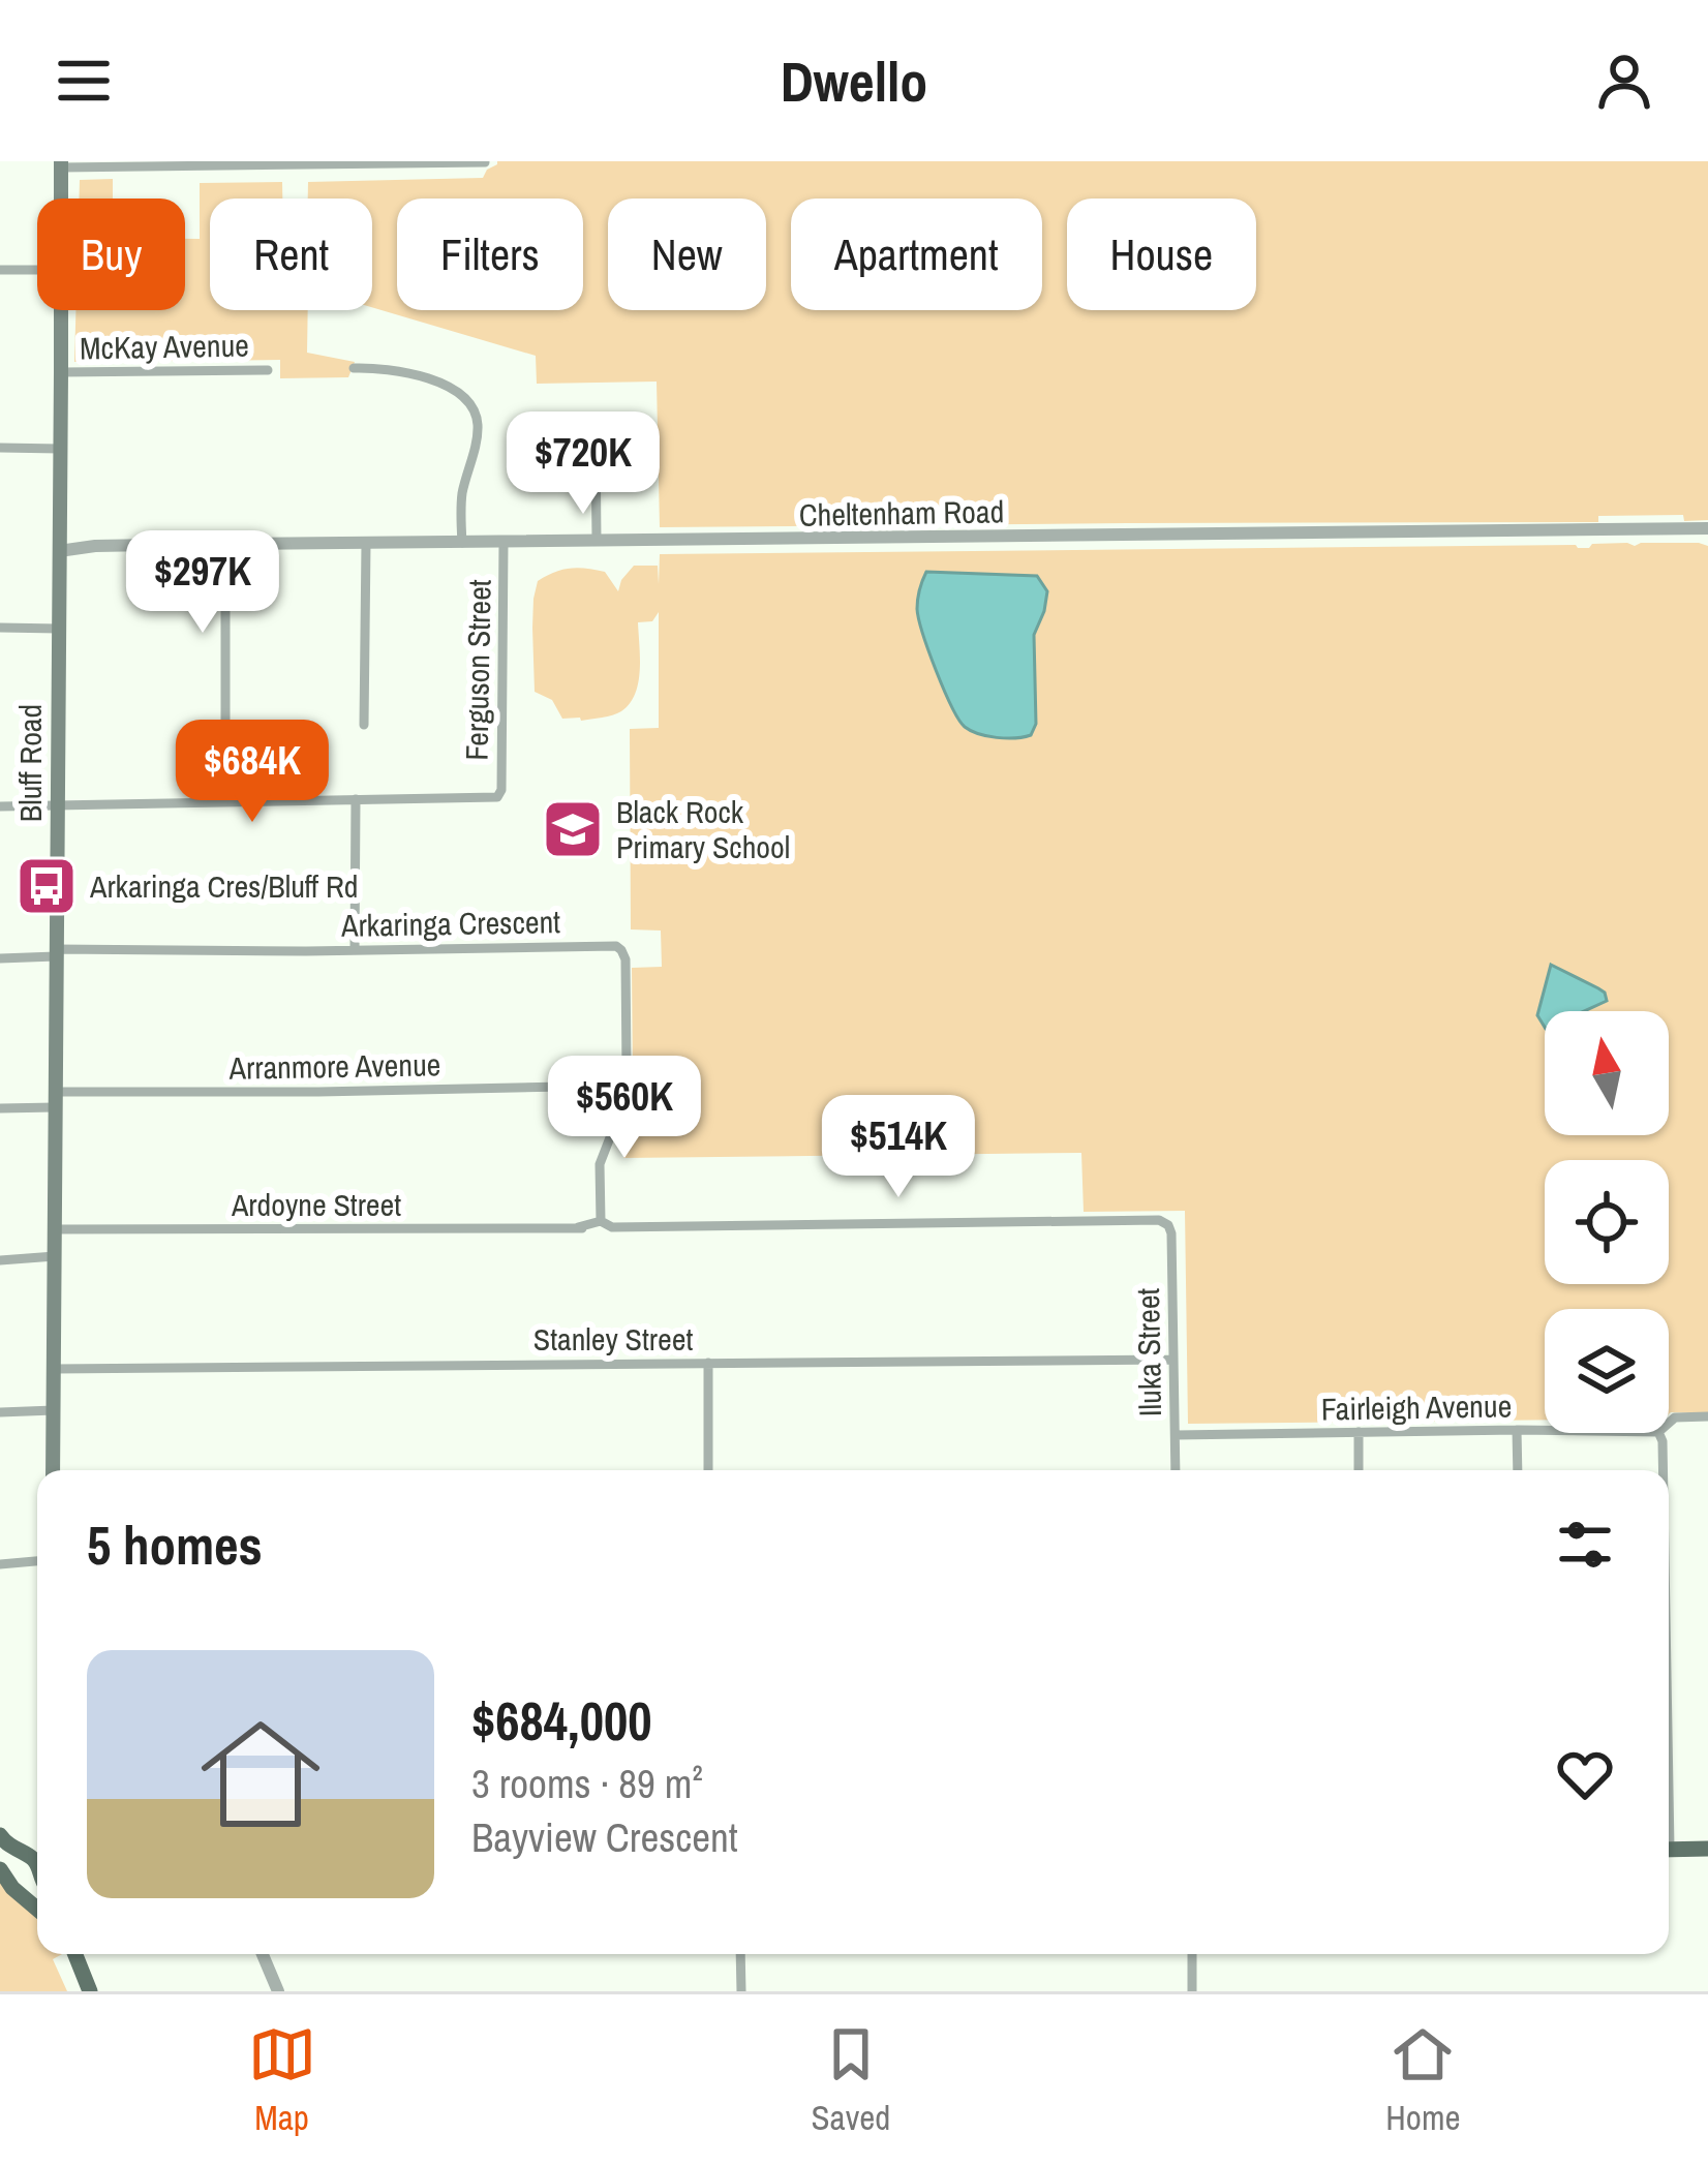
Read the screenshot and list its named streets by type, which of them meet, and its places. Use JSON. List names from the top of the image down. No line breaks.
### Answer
{"streets":{"main road":["Bluff Road"],"street":["McKay Avenue","Cheltenham Road","Ferguson Street","Arkaringa Crescent","Arranmore Avenue","Ardoyne Street","Stanley Street","Iluka Street","Fairleigh Avenue"]},"crossings":[["McKay Avenue","Bluff Road"],["Cheltenham Road","Ferguson Street"],["Cheltenham Road","Bluff Road"],["Bluff Road","Arkaringa Crescent"],["Bluff Road","Arranmore Avenue"],["Bluff Road","Ardoyne Street"],["Bluff Road","Stanley Street"],["Arkaringa Crescent","Arranmore Avenue"],["Ardoyne Street","Iluka Street"],["Stanley Street","Iluka Street"],["Iluka Street","Fairleigh Avenue"]],"places":{"school or university":["Black Rock Primary School"],"bus stop":["Arkaringa Cres/Bluff Rd"]},"north":"top","page":{"header":"Dwello","chip":["Buy","Rent","Filters","New","Apartment","House"],"price":["$720K","$297K","$684K","$560K","$514K"],"heading":"5 homes","list":[{"name":"$684,000","note":"3 rooms · 89 m² · Bayview Crescent"}],"tabs":["Map","Saved","Home"]}}
